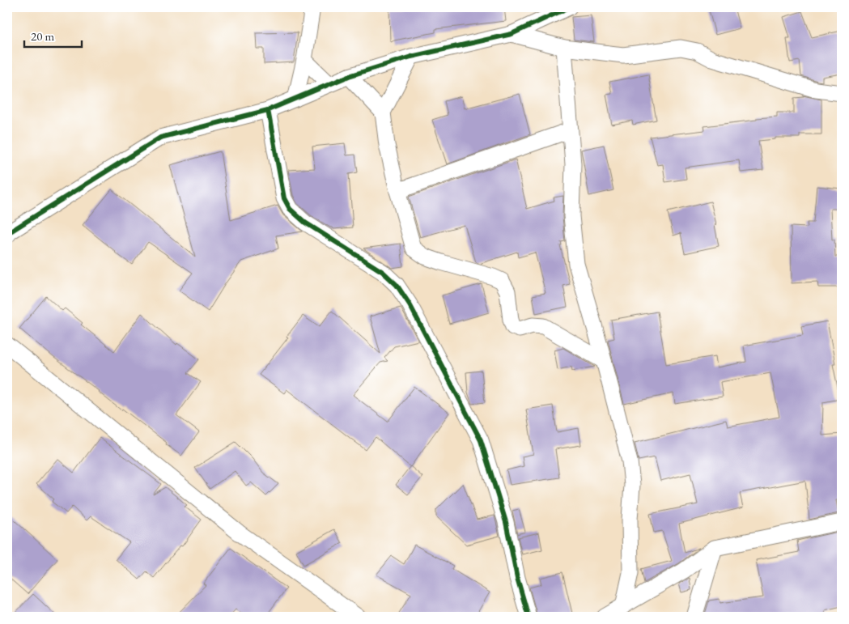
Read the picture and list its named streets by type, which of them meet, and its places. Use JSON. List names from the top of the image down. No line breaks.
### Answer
{"scale_bar":"20 m"}
